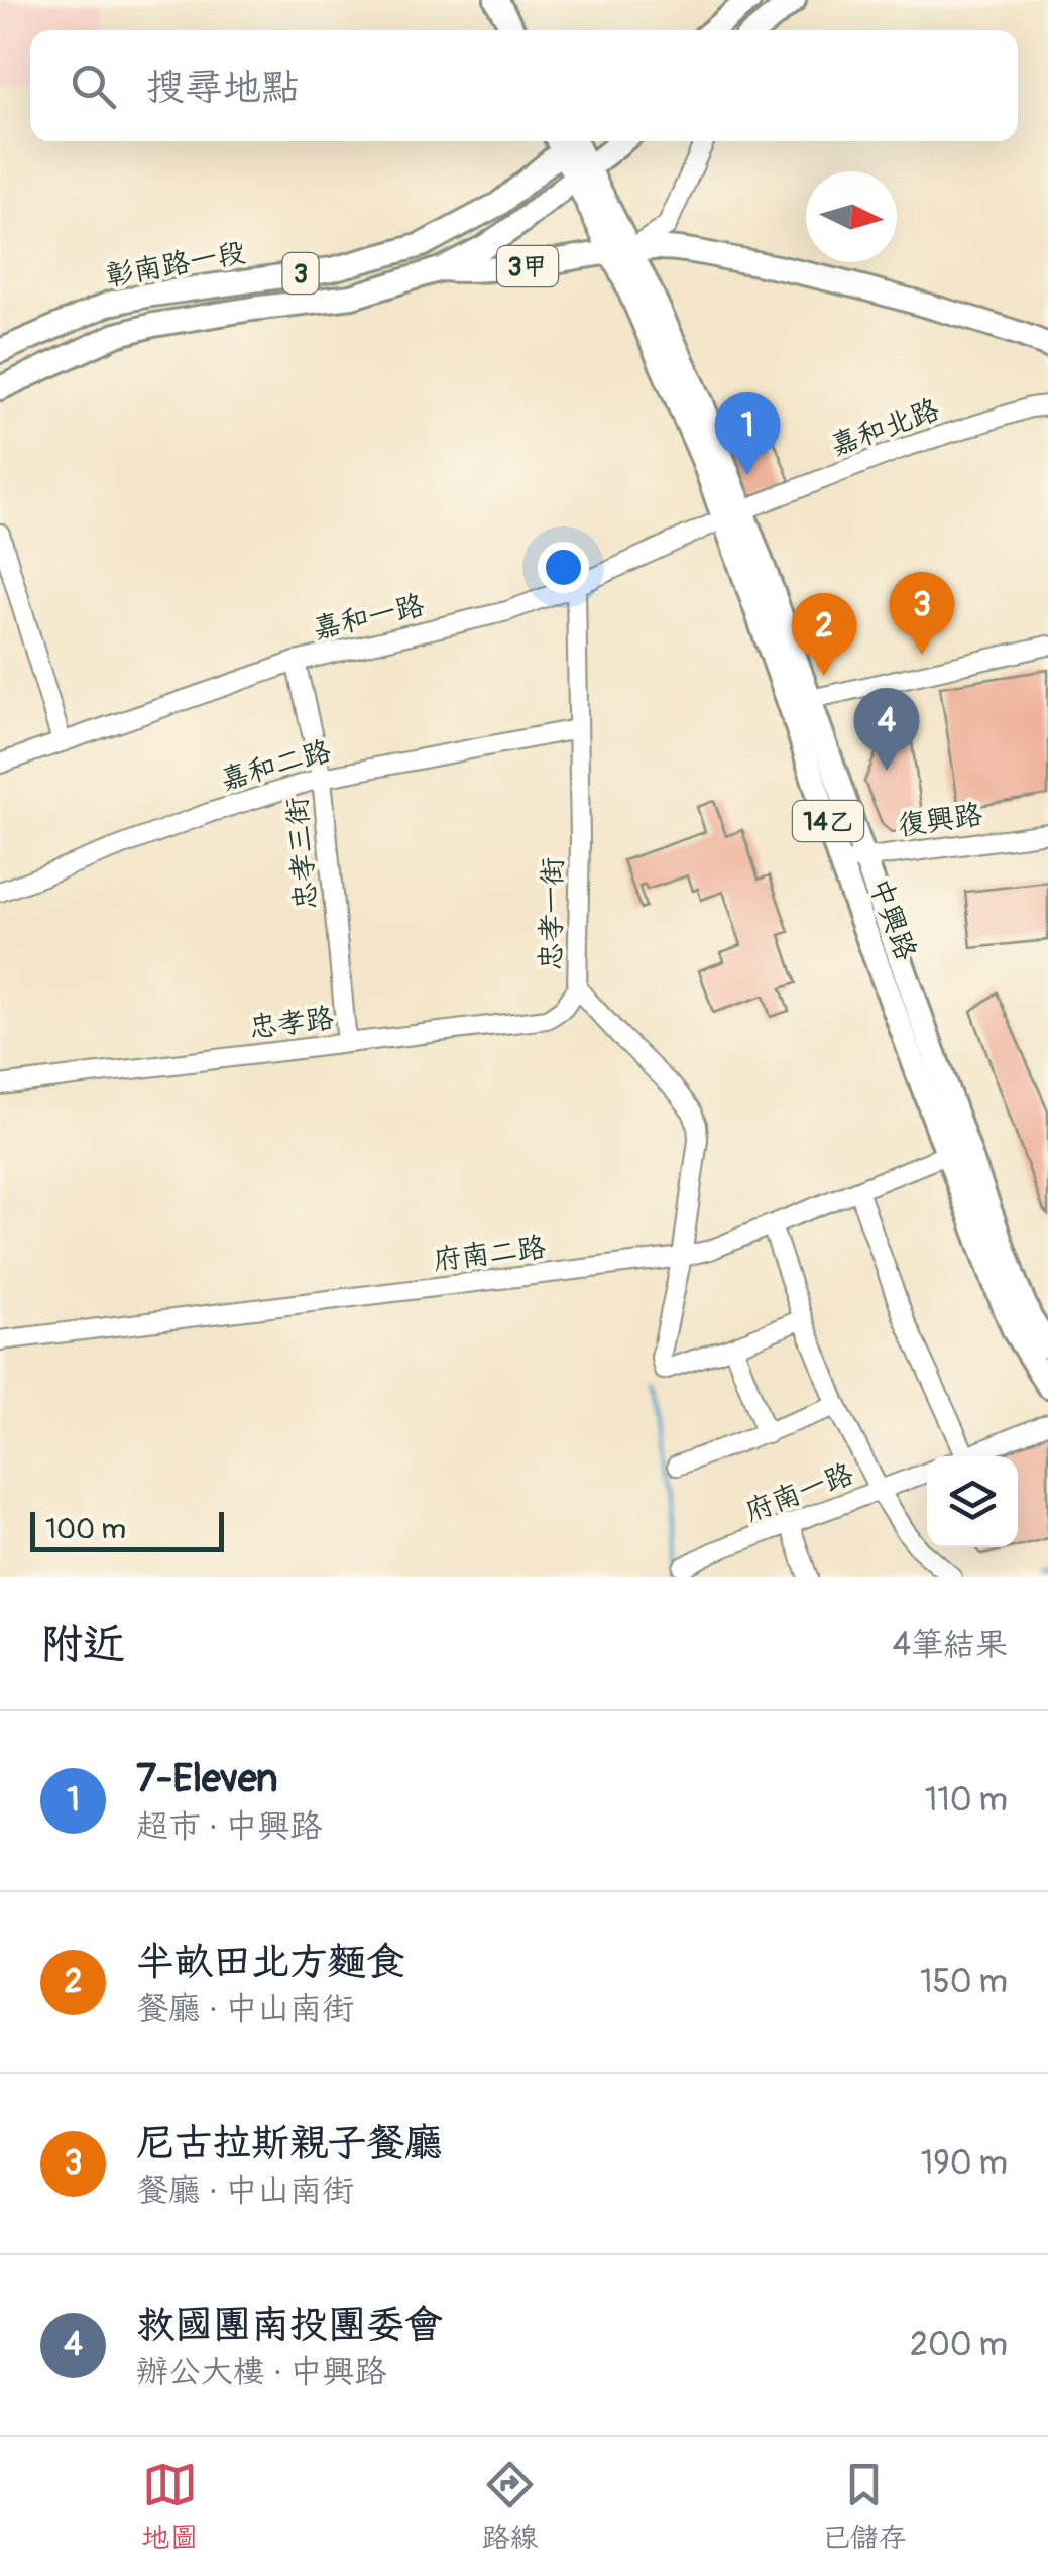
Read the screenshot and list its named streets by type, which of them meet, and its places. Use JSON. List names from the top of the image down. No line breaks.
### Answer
{"streets":{"main road":["彰南路一段","3甲","3","14乙","中興路"],"street":["嘉和北路","嘉和一路","嘉和二路","復興路","忠孝三街","忠孝一街","忠孝路","府南二路","府南一路"]},"crossings":[["彰南路一段","3"],["彰南路一段","中興路"],["3","中興路"],["嘉和北路","嘉和一路"],["嘉和北路","中興路"],["嘉和一路","忠孝三街"],["嘉和一路","忠孝一街"],["嘉和一路","中興路"],["嘉和二路","忠孝三街"],["嘉和二路","忠孝一街"],["復興路","中興路"],["忠孝三街","忠孝路"],["忠孝一街","忠孝路"],["忠孝一街","府南二路"],["中興路","府南二路"]],"scale_bar":"100 m","north":"right","page":{"search":"搜尋地點","pins":["1","3","2","4"],"scale":"100 m","heading":["附近","4筆結果"],"list":[{"mark":"1","name":"7-Eleven","note":"超市 · 中興路","value":"110 m"},{"mark":"2","name":"半畝田北方麵食","note":"餐廳 · 中山南街","value":"150 m"},{"mark":"3","name":"尼古拉斯親子餐廳","note":"餐廳 · 中山南街","value":"190 m"},{"mark":"4","name":"救國團南投團委會","note":"辦公大樓 · 中興路","value":"200 m"}],"nav":["地圖","路線","已儲存"]}}
